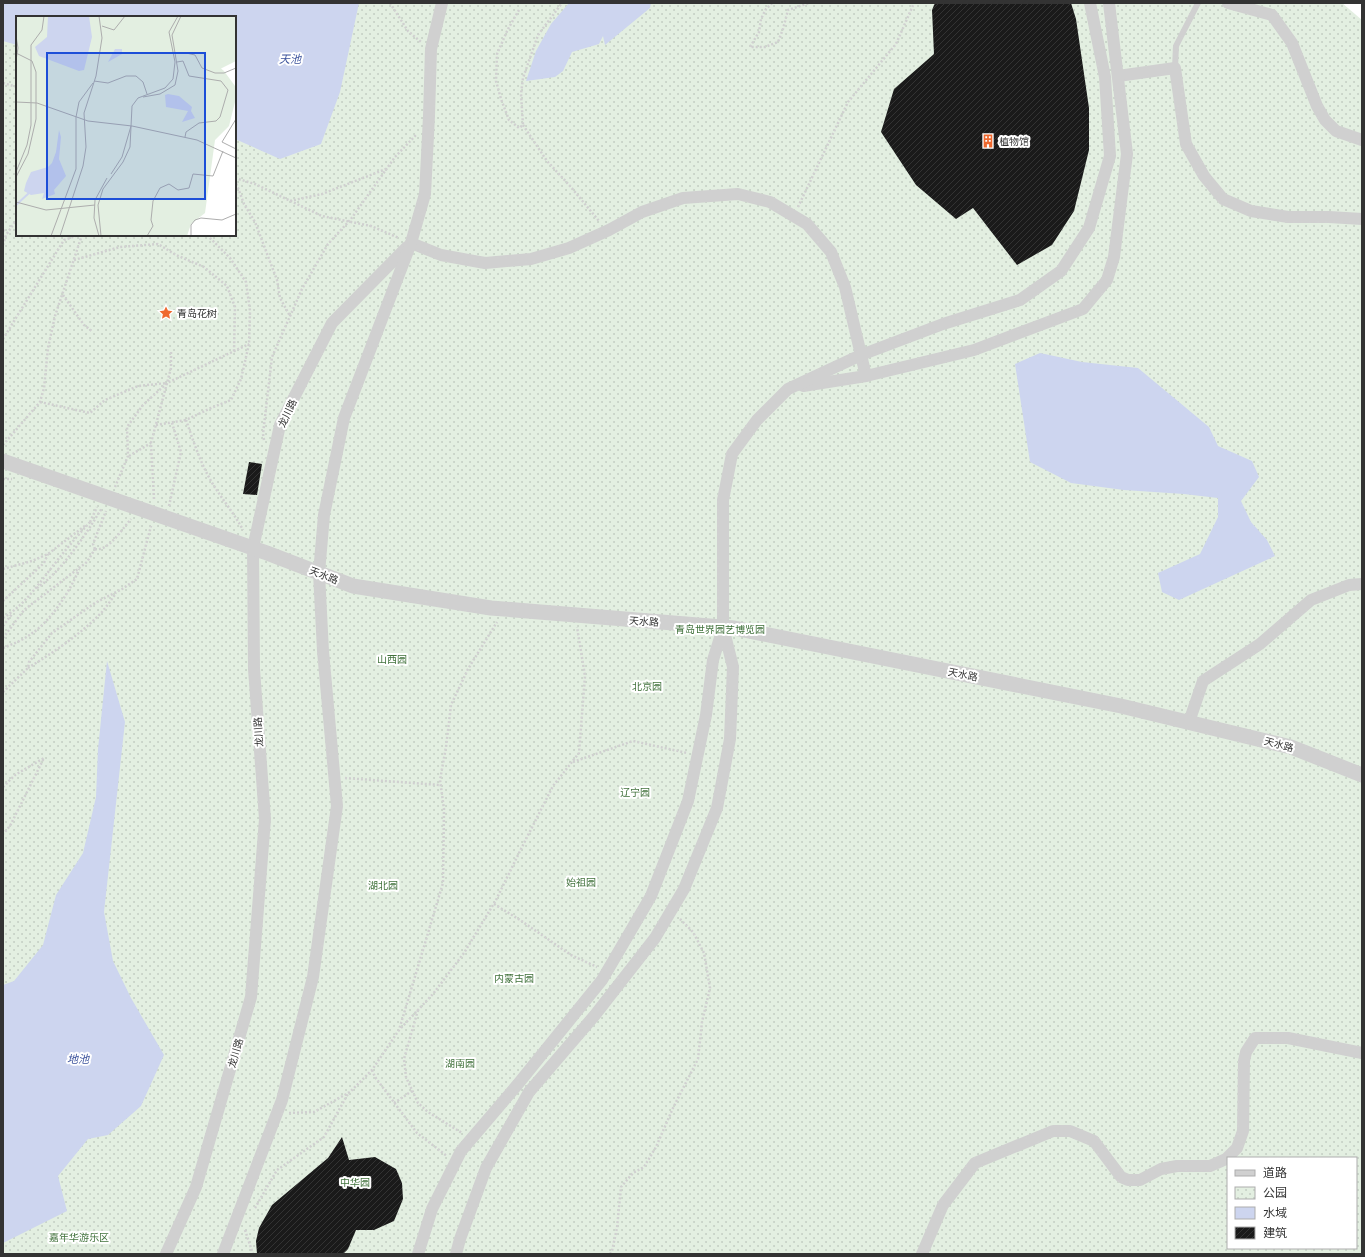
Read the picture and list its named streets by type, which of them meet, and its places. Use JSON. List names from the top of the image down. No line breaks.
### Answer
{"streets":{"street":["龙川路","天水路"]},"crossings":[["龙川路","天水路"]],"water":["天池","地池"],"parks":["青岛世界园艺博览园","山西园","北京园","辽宁园","始祖园","湖北园","内蒙古园","湖南园","中华园","嘉年华游乐区"],"places":{"building":["植物馆"],"place":["青岛花树"]},"legend":["道路","公园","水域","建筑"]}
